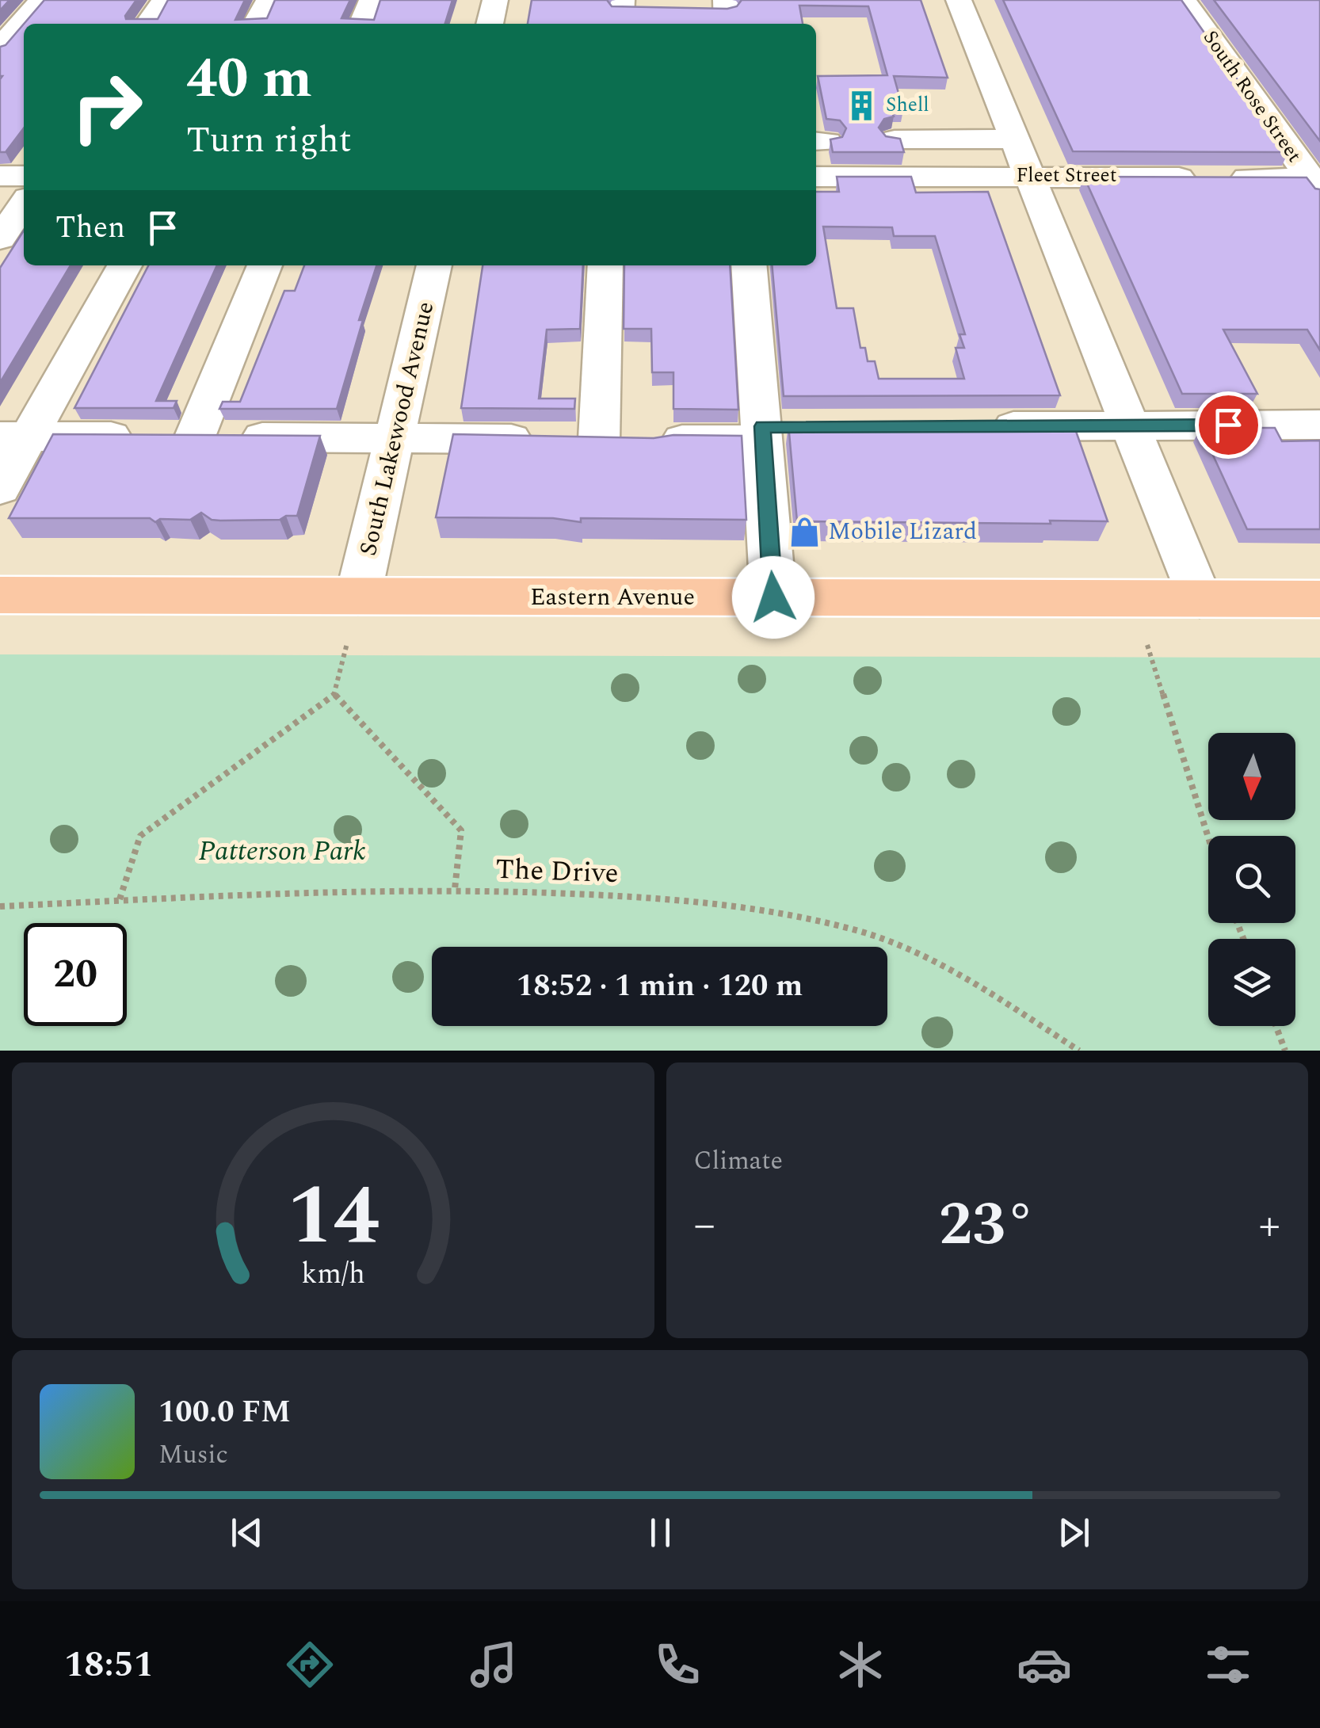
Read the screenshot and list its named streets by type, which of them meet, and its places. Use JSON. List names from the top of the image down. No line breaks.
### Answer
{"streets":{"main road":["Eastern Avenue"],"street":["South Rose Street","Fleet Street","South Lakewood Avenue"],"path":["The Drive"]},"crossings":[["South Rose Street","Fleet Street"],["South Lakewood Avenue","Eastern Avenue"]],"parks":["Patterson Park"],"places":{"building":["Shell"],"shop":["Mobile Lizard"]},"north":"bottom","page":{"turn":["40 m","Turn right"],"then":"Then","limit":"20","trip":"18:52 · 1 min · 120 m","tile":"Climate","heat":["−","23°","+"],"song":["100.0 FM","Music"],"tabs":"18:51","gauge":["14","km/h"]}}
